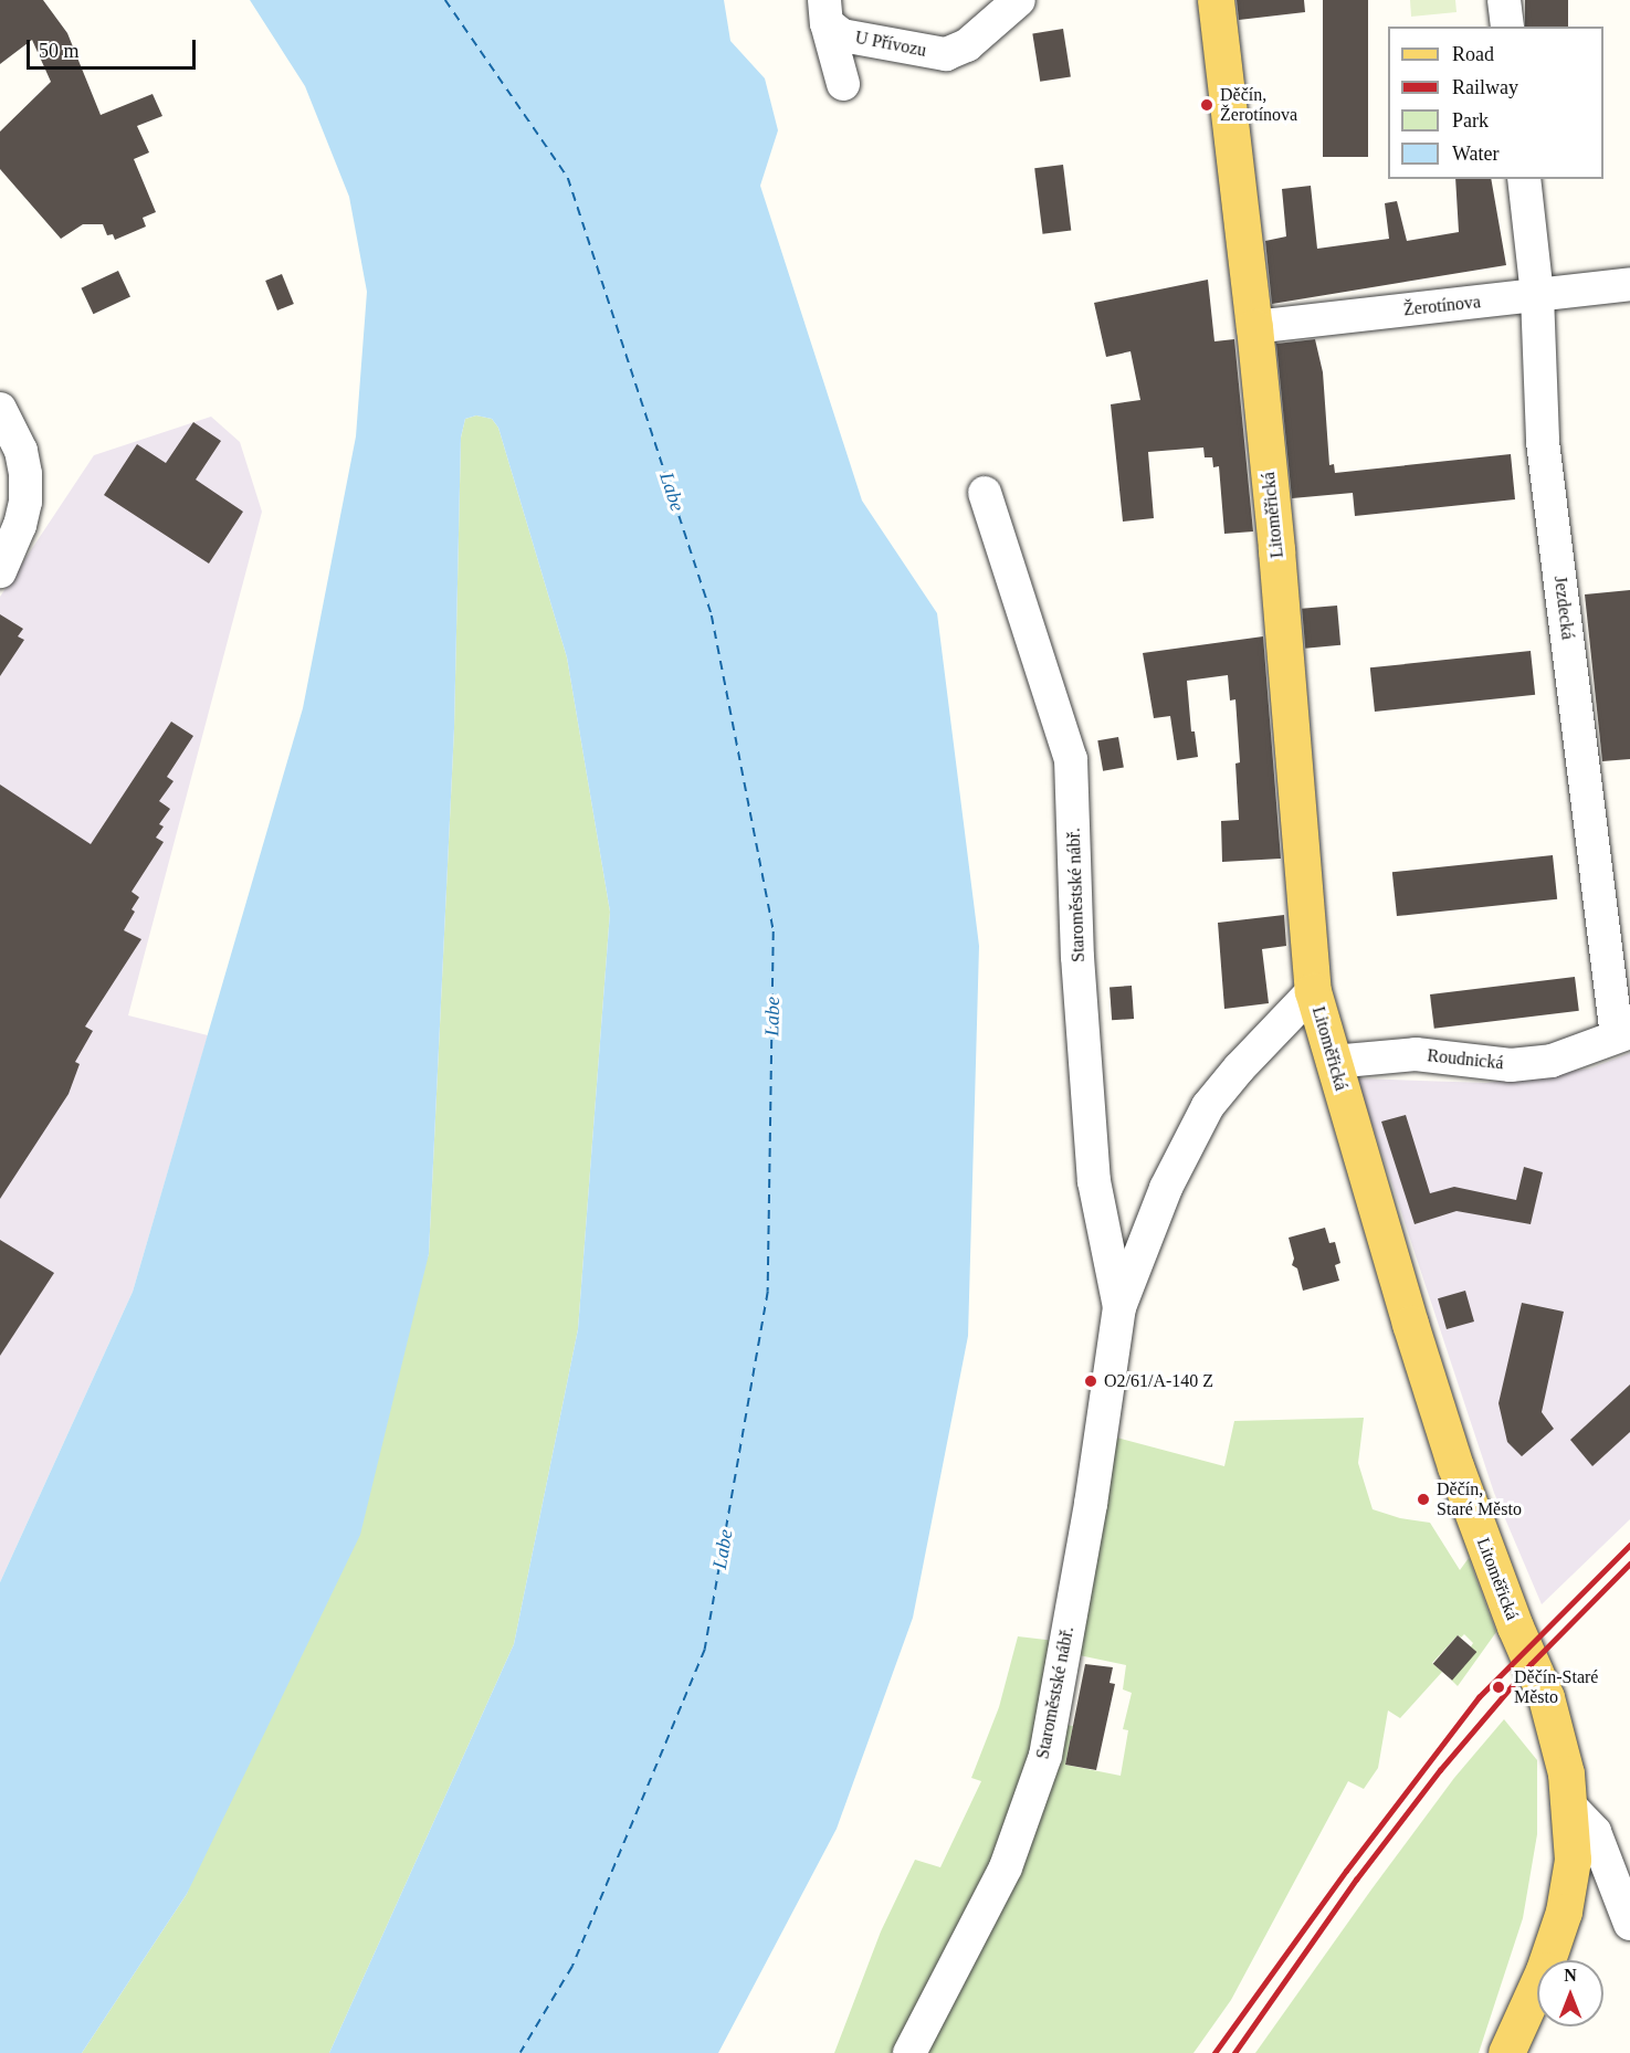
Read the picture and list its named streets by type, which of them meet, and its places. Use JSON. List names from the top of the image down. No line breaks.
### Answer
{"streets":{"main road":["Litoměřická"],"street":["U Přívozu","Žerotínova","Jezdecká","Staroměstské nábř.","Roudnická"]},"crossings":[["Žerotínova","Litoměřická"],["Žerotínova","Jezdecká"],["Litoměřická","Staroměstské nábř."],["Litoměřická","Roudnická"],["Jezdecká","Roudnická"]],"water":["Labe"],"places":["Děčín, Žerotínova","O2/61/A-140 Z","Děčín, Staré Město","Děčín-Staré Město"],"legend":["Road","Railway","Park","Water"],"scale_bar":"50 m","north":"top"}
